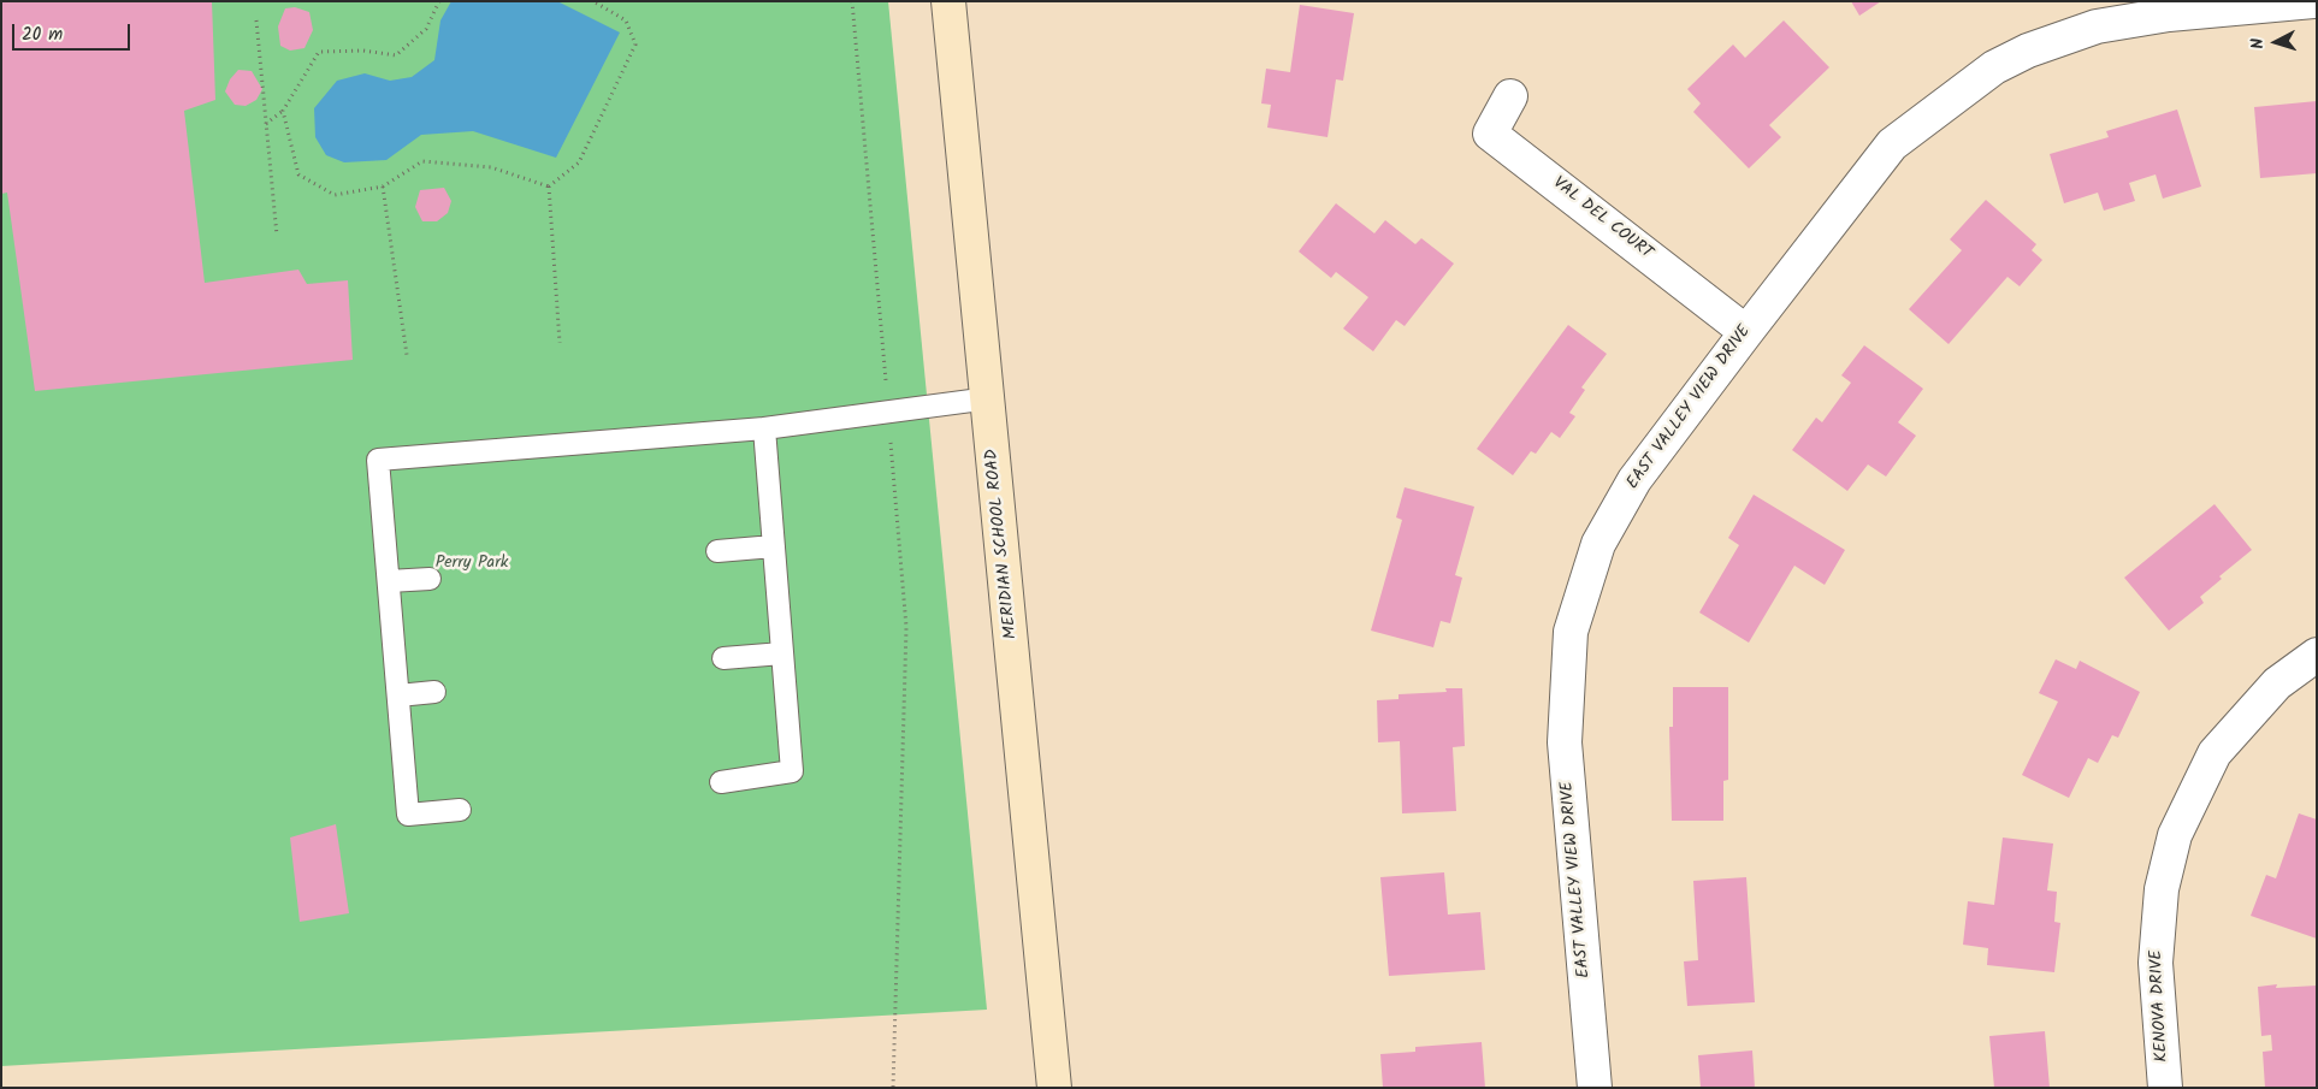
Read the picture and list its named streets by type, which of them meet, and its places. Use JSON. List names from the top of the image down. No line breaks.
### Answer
{"streets":{"main road":["MERIDIAN SCHOOL ROAD"],"street":["VAL DEL COURT","EAST VALLEY VIEW DRIVE","KENOVA DRIVE"]},"crossings":[["VAL DEL COURT","EAST VALLEY VIEW DRIVE"]],"parks":["Perry Park"],"scale_bar":"20 m","north":"left"}
